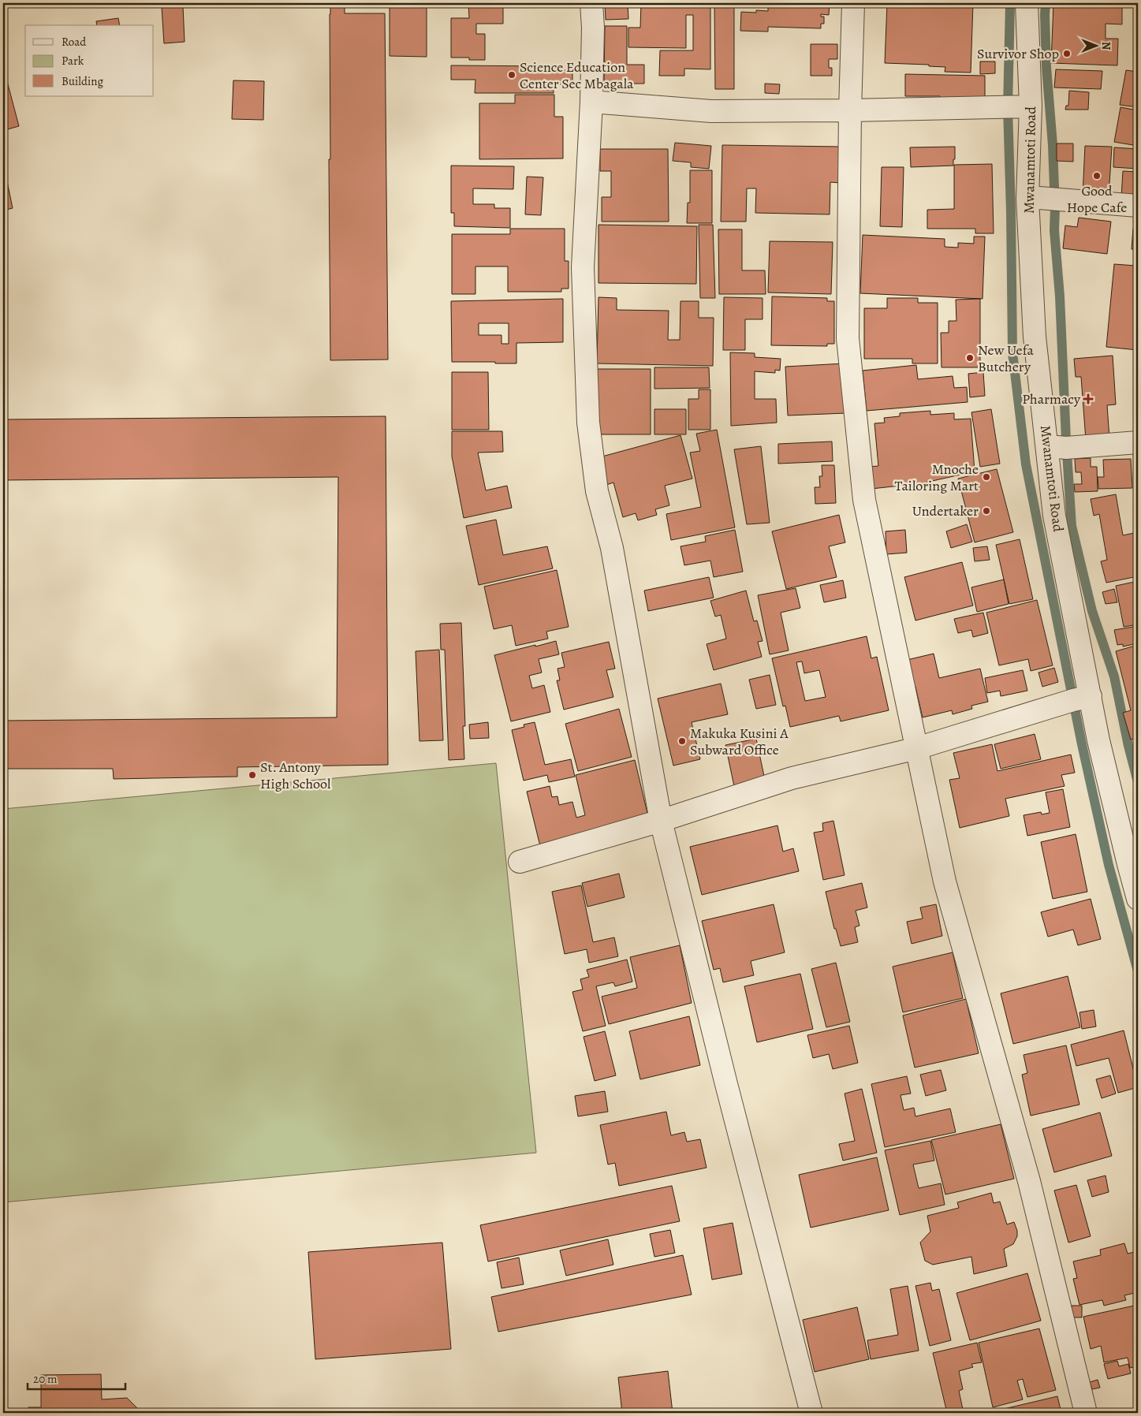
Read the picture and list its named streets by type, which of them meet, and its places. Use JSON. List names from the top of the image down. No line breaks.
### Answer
{"streets":{"street":["Mwanamtoti Road"]},"places":{"other":["Survivor Shop","Science Education Center Sec Mbagala","Good Hope Cafe","New Uefa Butchery","Mnoche Tailoring Mart","Undertaker","Makuka Kusini A Subward Office","St. Antony High School"],"health":["Pharmacy"]},"legend":["Road","Park","Building"],"scale_bar":"20 m","north":"right"}
